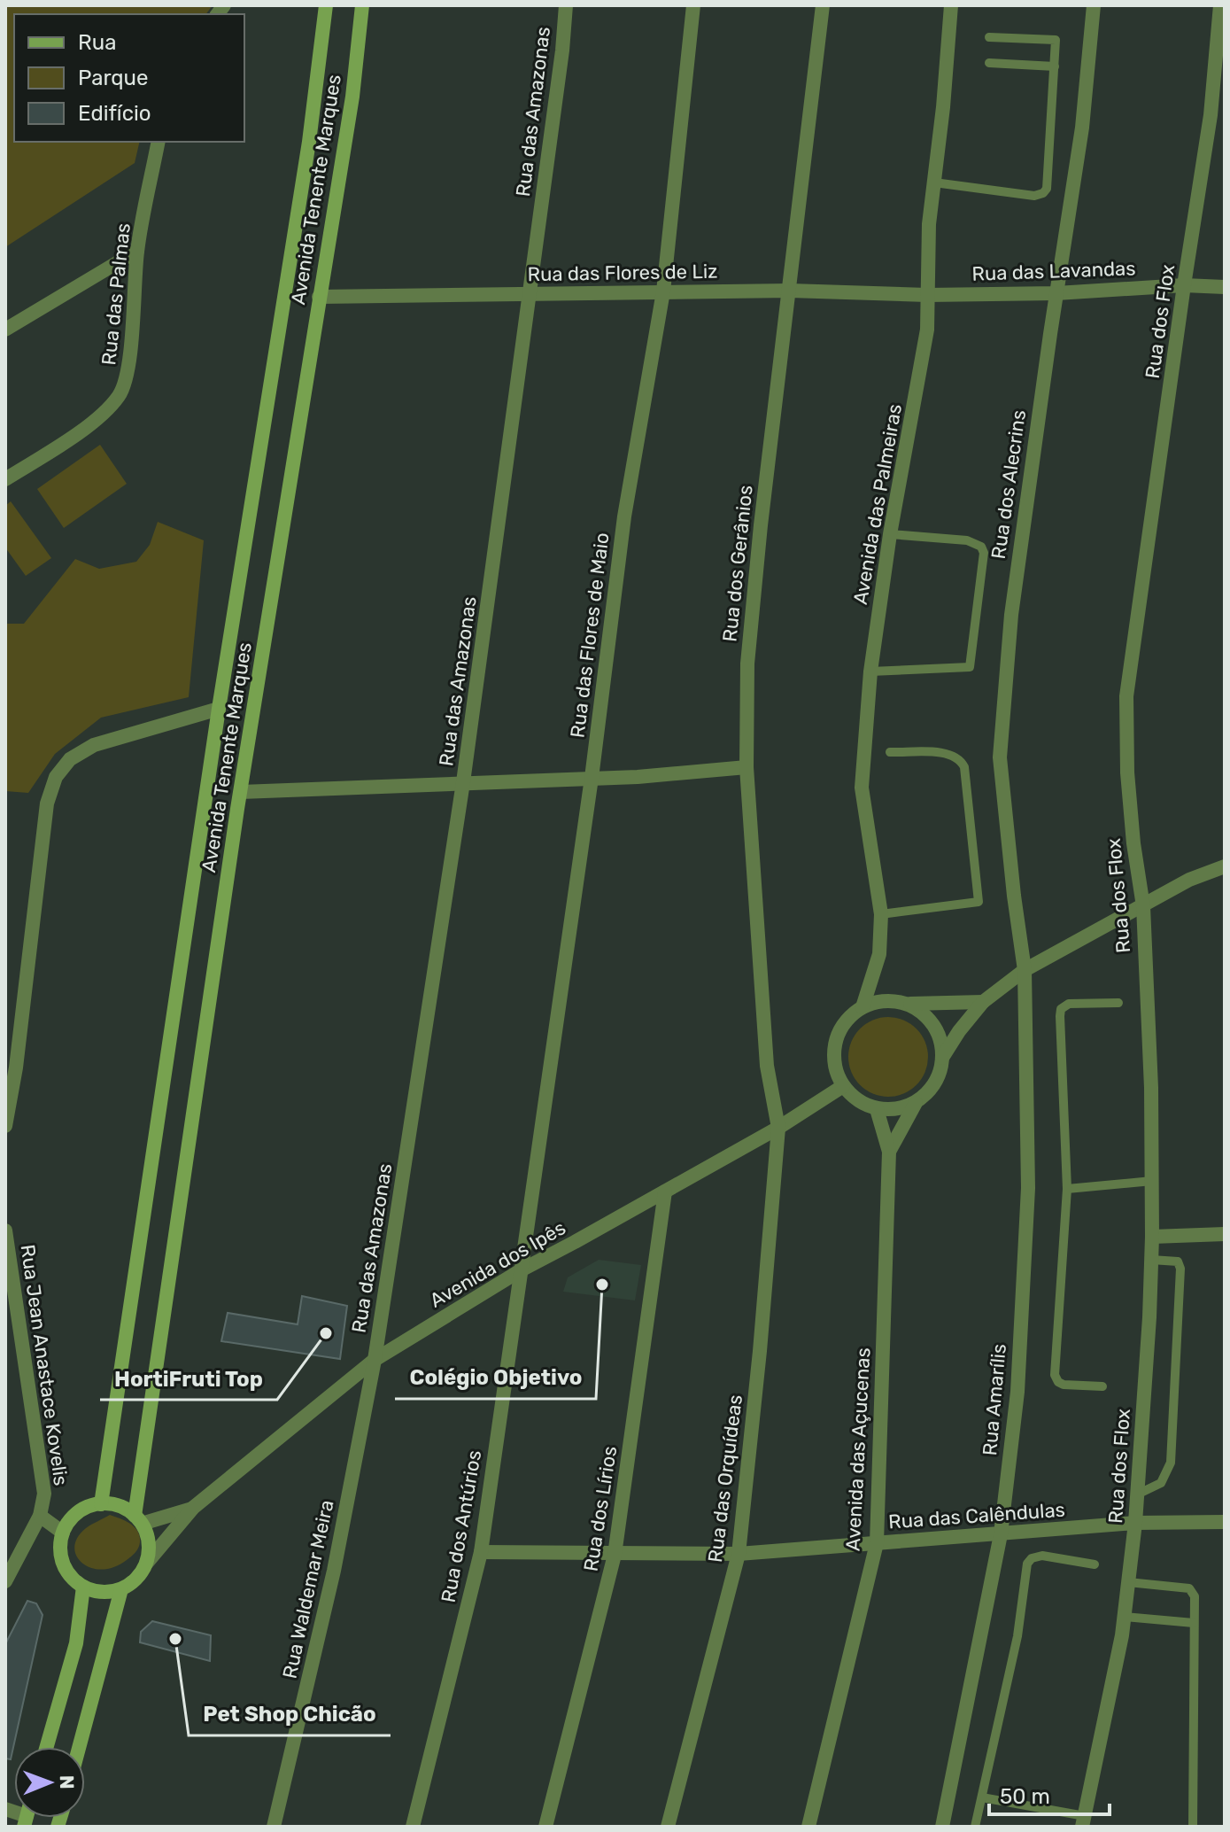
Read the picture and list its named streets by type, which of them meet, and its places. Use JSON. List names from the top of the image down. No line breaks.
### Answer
{"streets":{"main road":["Avenida Tenente Marques"],"street":["Rua das Amazonas","Rua das Lavandas","Rua das Flores de Liz","Rua das Palmas","Rua dos Flox","Rua dos Alecrins","Avenida das Palmeiras","Rua dos Gerânios","Rua das Flores de Maio","Avenida dos Ipês","Rua Jean Anastace Kovelis","Rua Amarílis","Avenida das Açucenas","Rua das Orquídeas","Rua dos Lírios","Rua das Calêndulas","Rua dos Antúrios","Rua Waldemar Meira"]},"crossings":[["Rua das Amazonas","Rua das Flores de Liz"],["Rua das Amazonas","Avenida dos Ipês"],["Rua das Amazonas","Rua Waldemar Meira"],["Avenida Tenente Marques","Rua das Flores de Liz"],["Avenida Tenente Marques","Avenida dos Ipês"],["Rua das Lavandas","Rua das Flores de Liz"],["Rua das Lavandas","Rua dos Flox"],["Rua das Lavandas","Rua dos Alecrins"],["Rua das Lavandas","Avenida das Palmeiras"],["Rua das Flores de Liz","Avenida das Palmeiras"],["Rua das Flores de Liz","Rua dos Gerânios"],["Rua das Flores de Liz","Rua das Flores de Maio"],["Rua dos Flox","Rua das Calêndulas"],["Rua dos Alecrins","Rua Amarílis"],["Avenida das Palmeiras","Avenida dos Ipês"],["Avenida das Palmeiras","Avenida das Açucenas"],["Rua dos Gerânios","Avenida dos Ipês"],["Rua dos Gerânios","Rua das Orquídeas"],["Rua das Flores de Maio","Avenida dos Ipês"],["Rua das Flores de Maio","Rua dos Antúrios"],["Avenida dos Ipês","Avenida das Açucenas"],["Avenida dos Ipês","Rua das Orquídeas"],["Avenida dos Ipês","Rua dos Lírios"],["Avenida dos Ipês","Rua dos Antúrios"],["Avenida dos Ipês","Rua Waldemar Meira"],["Rua Amarílis","Rua das Calêndulas"],["Avenida das Açucenas","Rua das Calêndulas"],["Rua das Orquídeas","Rua das Calêndulas"],["Rua dos Lírios","Rua das Calêndulas"],["Rua das Calêndulas","Rua dos Antúrios"]],"places":["Colégio Objetivo","HortiFruti Top","Pet Shop Chicão"],"legend":["Rua","Parque","Edifício"],"scale_bar":"50 m","north":"right"}
